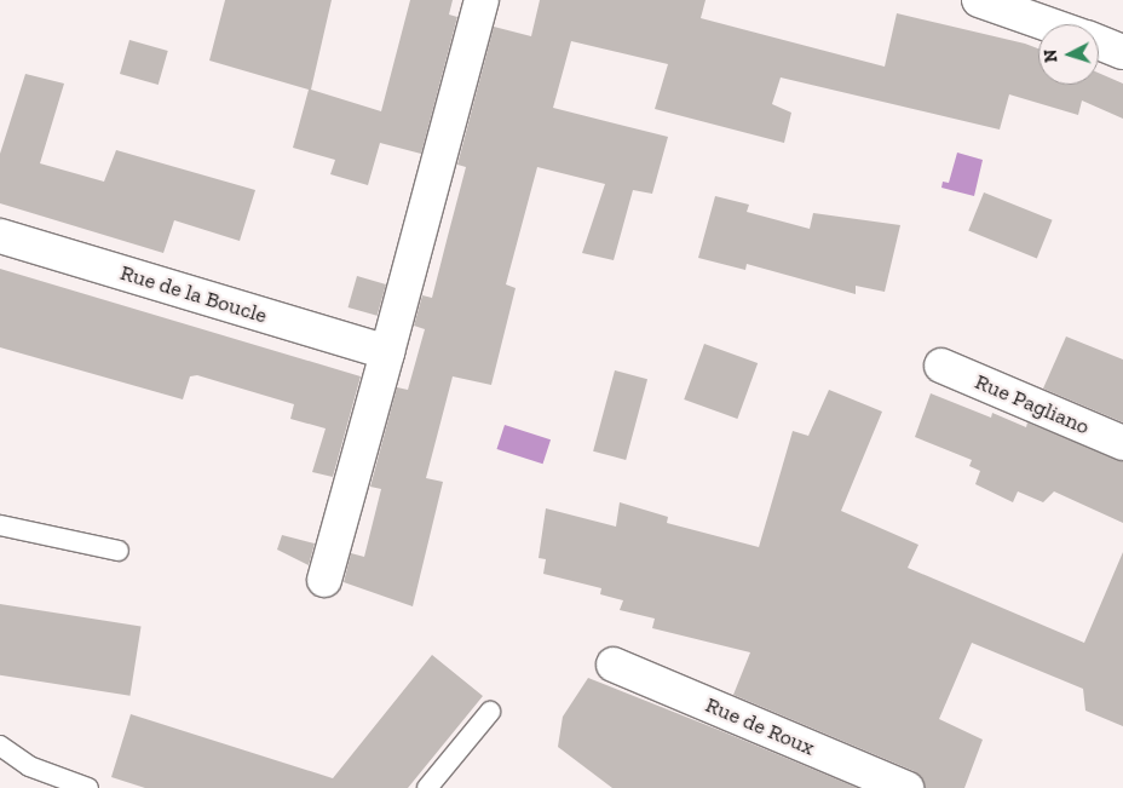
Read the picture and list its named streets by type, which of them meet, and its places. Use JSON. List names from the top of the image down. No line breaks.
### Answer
{"streets":{"street":["Rue de la Boucle","Rue Pagliano","Rue de Roux"]},"north":"left"}
